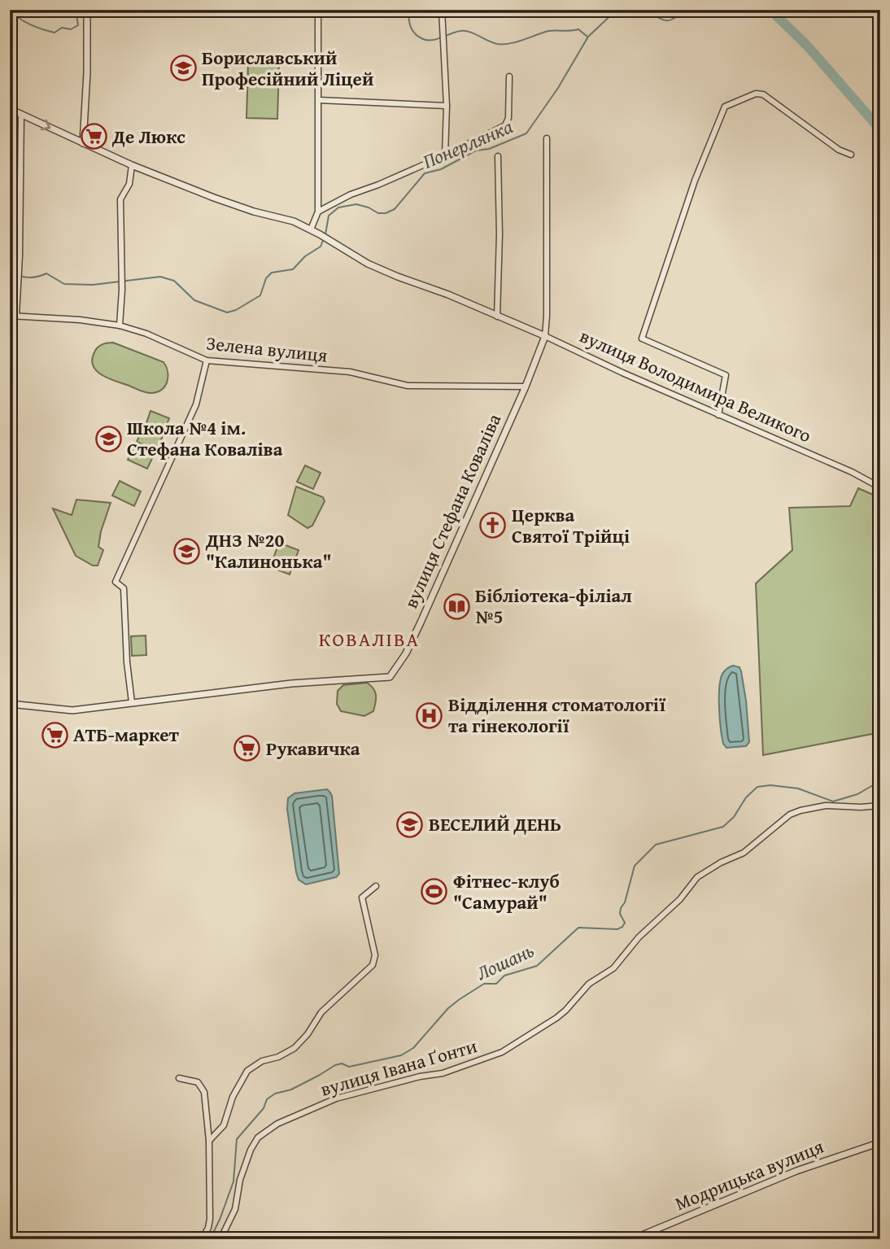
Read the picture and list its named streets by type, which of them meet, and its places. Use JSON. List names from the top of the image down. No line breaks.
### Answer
{"streets":{"street":["Зелена вулиця","вулиця Володимира Великого","вулиця Стефана Коваліва","вулиця Івана Ґонти","Модрицька вулиця"]},"crossings":[["Зелена вулиця","вулиця Стефана Коваліва"],["вулиця Володимира Великого","вулиця Стефана Коваліва"]],"districts":["КОВАЛІВА"],"water":["Понерлянка","Лошань"],"places":{"school or university":["Бориславський Професійний Ліцей","Школа №4 ім. Стефана Коваліва","ДНЗ №20 \"Калинонька\"","ВЕСЕЛИЙ ДЕНЬ"],"supermarket":["Де Люкс","АТБ-маркет","Рукавичка"],"church":["Церква Святої Трійці"],"library":["Бібліотека-філіал №5"],"hospital":["Відділення стоматології та гінекології"],"sports":["Фітнес-клуб \"Самурай\""]}}
